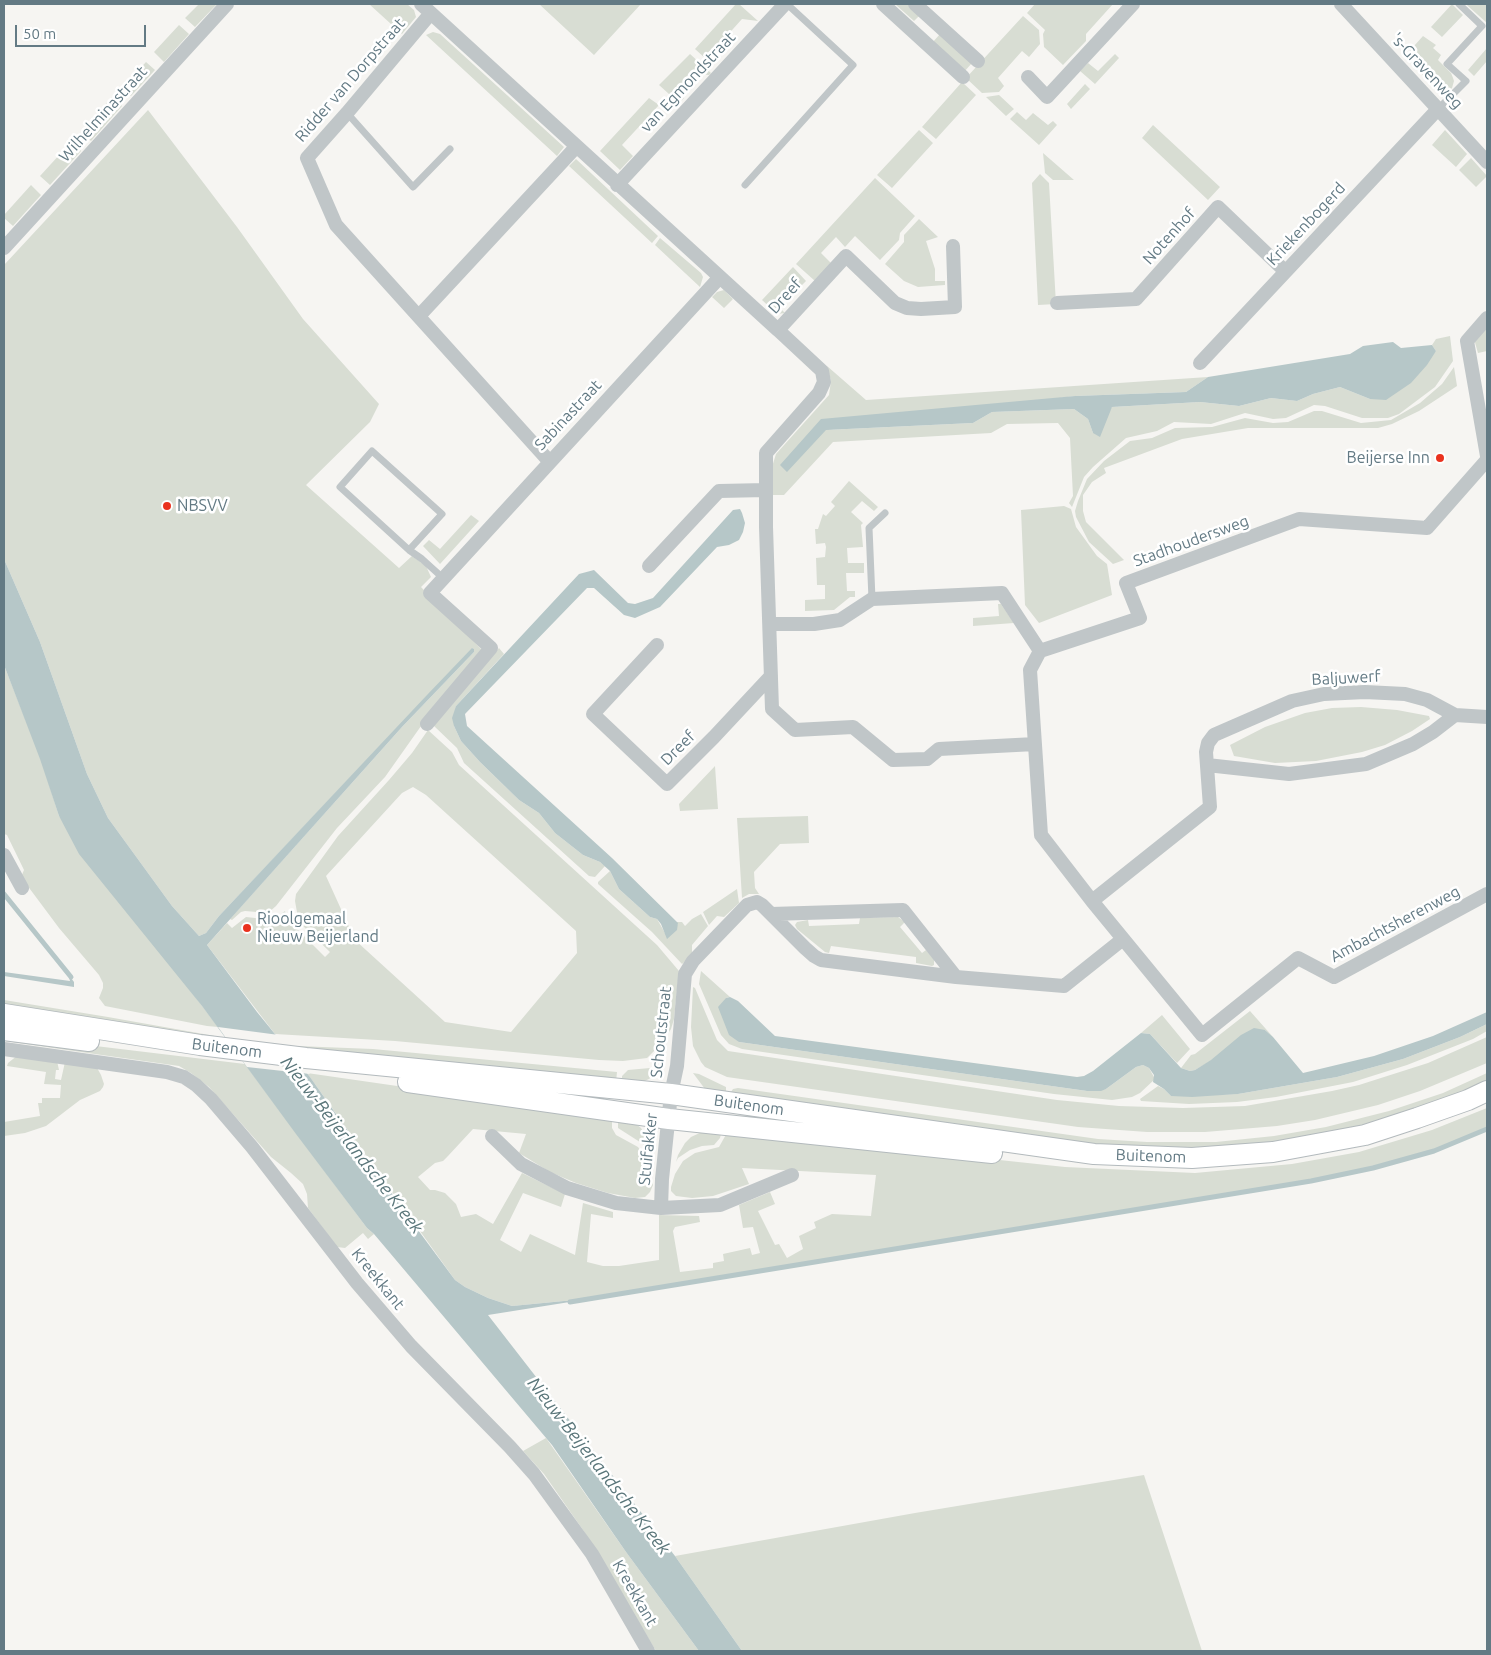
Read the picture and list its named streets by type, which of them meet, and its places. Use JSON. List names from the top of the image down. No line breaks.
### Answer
{"streets":{"main road":["Buitenom"],"street":["'s-Gravenweg","Ridder van Dorpstraat","van Egmondstraat","Wilhelminastraat","Kriekenbogerd","Notenhof","Dreef","Sabinastraat","Stadhoudersweg","Baljuwerf","Ambachtsherenweg","Schoutstraat","Stuifakker","Kreekkant"]},"crossings":[["'s-Gravenweg","Kriekenbogerd"],["Ridder van Dorpstraat","Sabinastraat"],["Kriekenbogerd","Notenhof"],["Ambachtsherenweg","Schoutstraat"],["Schoutstraat","Buitenom"],["Schoutstraat","Stuifakker"],["Buitenom","Stuifakker"]],"water":["Nieuw-Beijerlandsche Kreek"],"places":["Beijerse Inn","NBSVV","Rioolgemaal Nieuw Beijerland"],"scale_bar":"50 m"}
